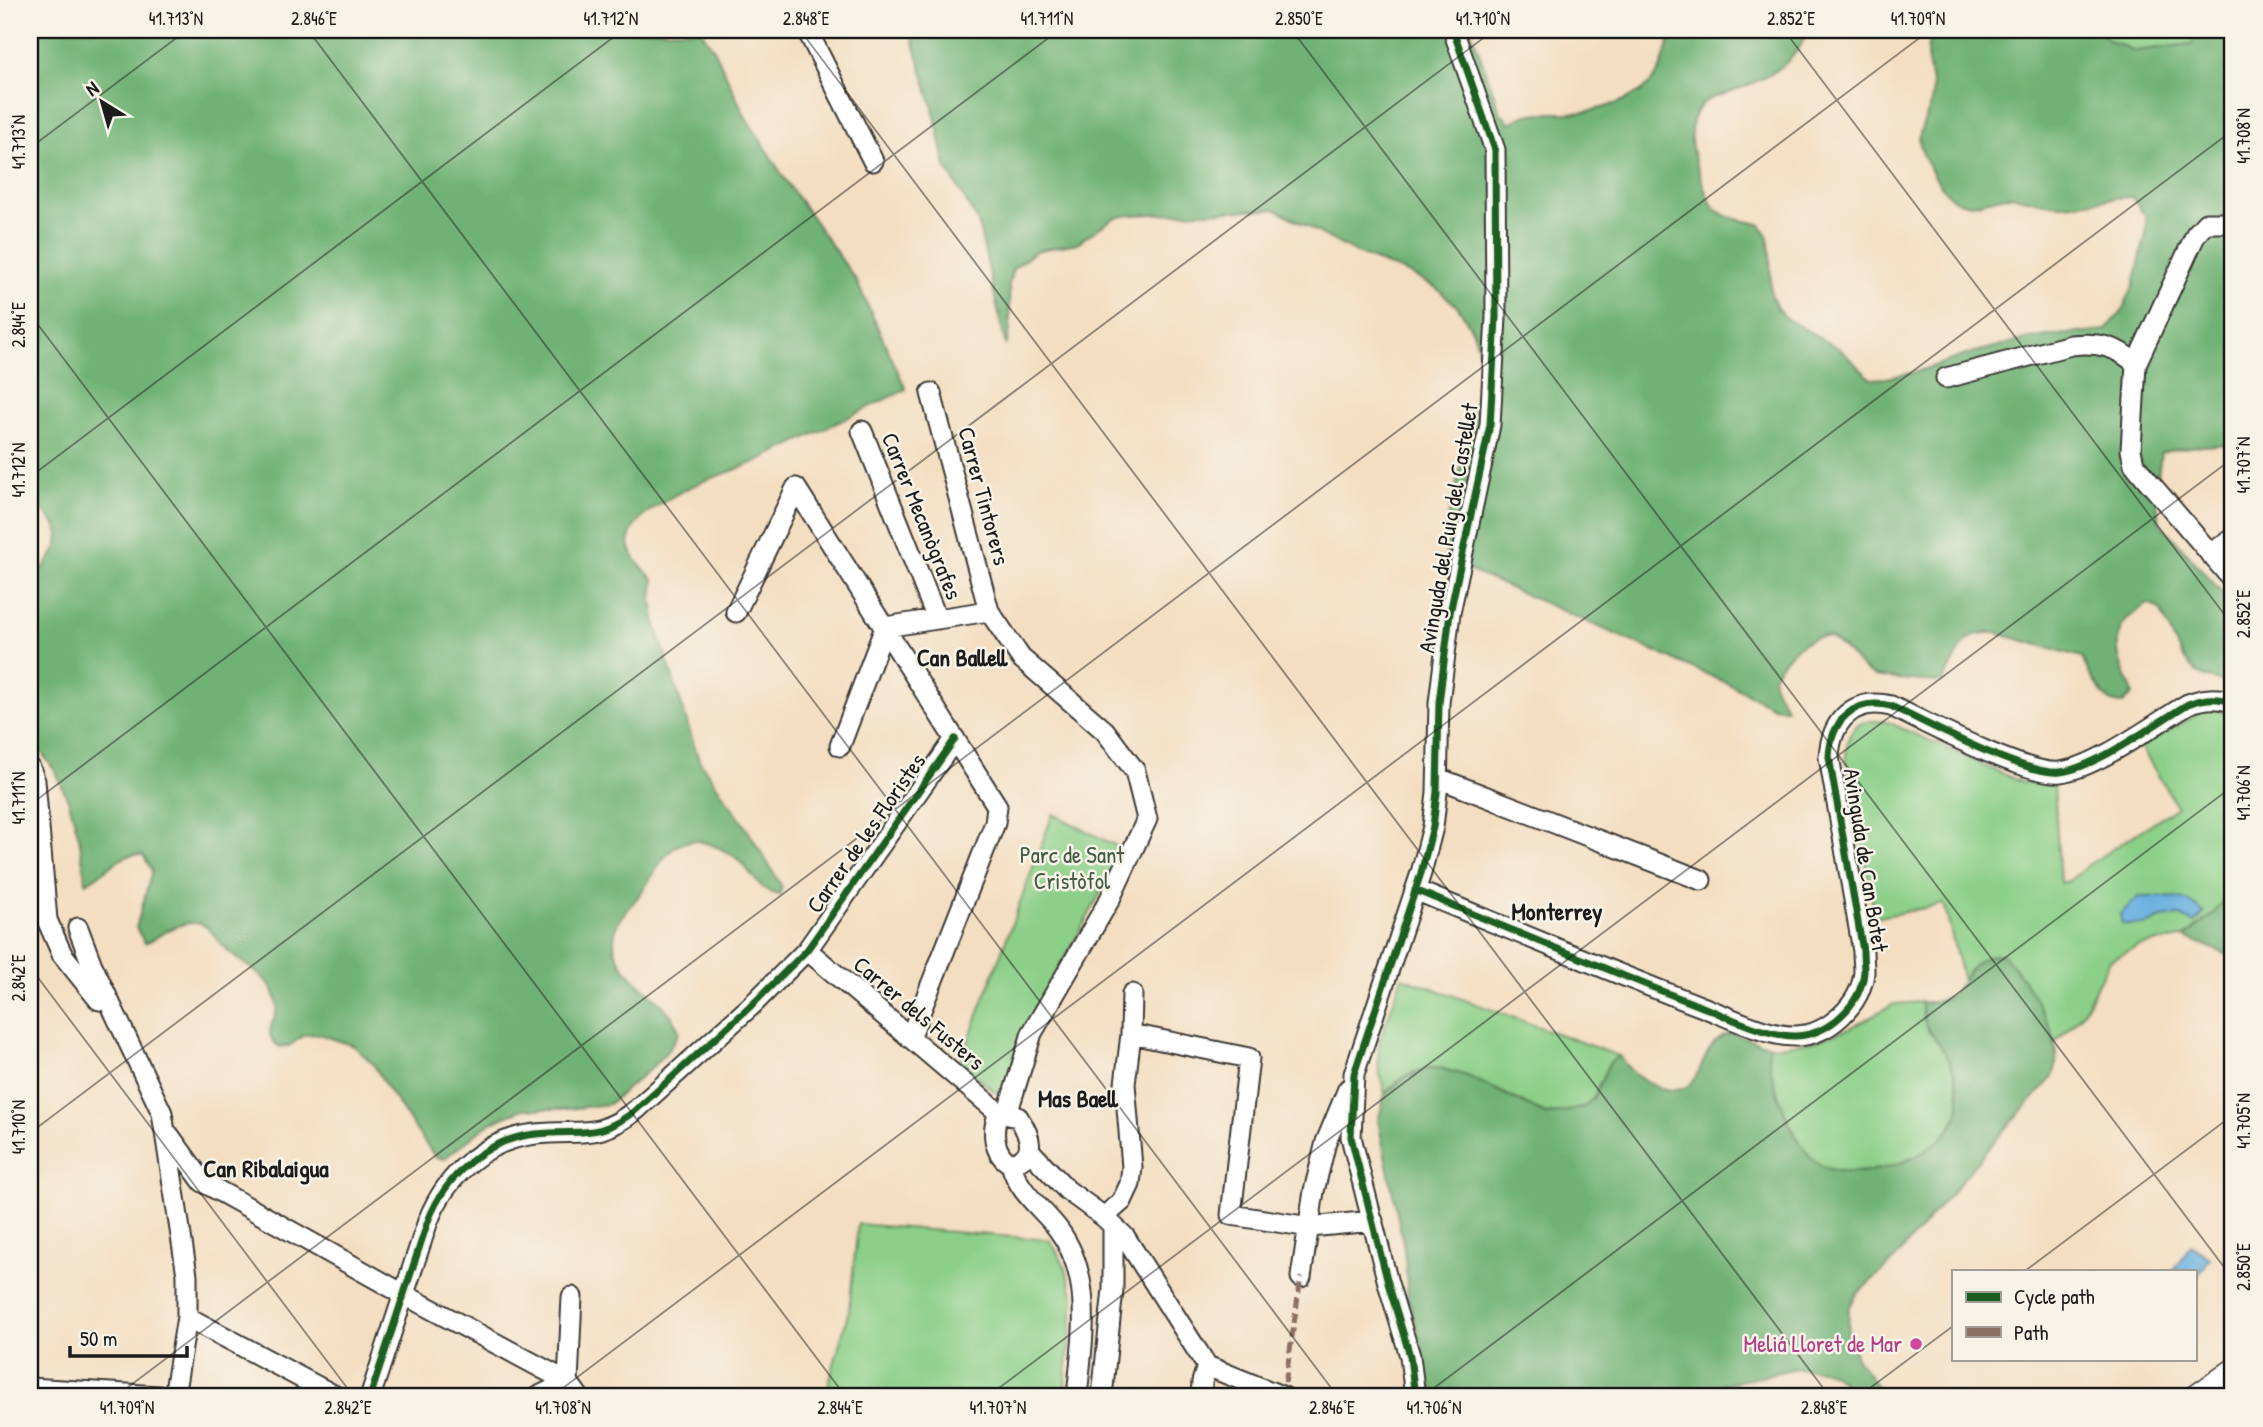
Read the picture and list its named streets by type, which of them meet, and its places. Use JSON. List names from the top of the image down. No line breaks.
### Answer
{"streets":{"street":["Carrer Tintorers","Carrer Mecanògrafes","Avinguda del Puig del Castellet","Carrer de les Floristes","Avinguda de Can Botet","Carrer dels Fusters"]},"crossings":[["Carrer Tintorers","Carrer dels Fusters"],["Avinguda del Puig del Castellet","Avinguda de Can Botet"],["Carrer de les Floristes","Carrer dels Fusters"]],"districts":["Can Ballell","Monterrey","Mas Baell","Can Ribalaigua"],"parks":["Parc de Sant Cristòfol"],"places":["Meliá Lloret de Mar"],"legend":["Cycle path","Path"],"scale_bar":"50 m","north":"top left","coordinates":["41.713°N","2.846°E","41.712°N","2.848°E","41.711°N","2.850°E","41.710°N","2.852°E","41.709°N","41.708°N","2.844°E","41.707°N","41.706°N","2.842°E","41.705°N"]}
